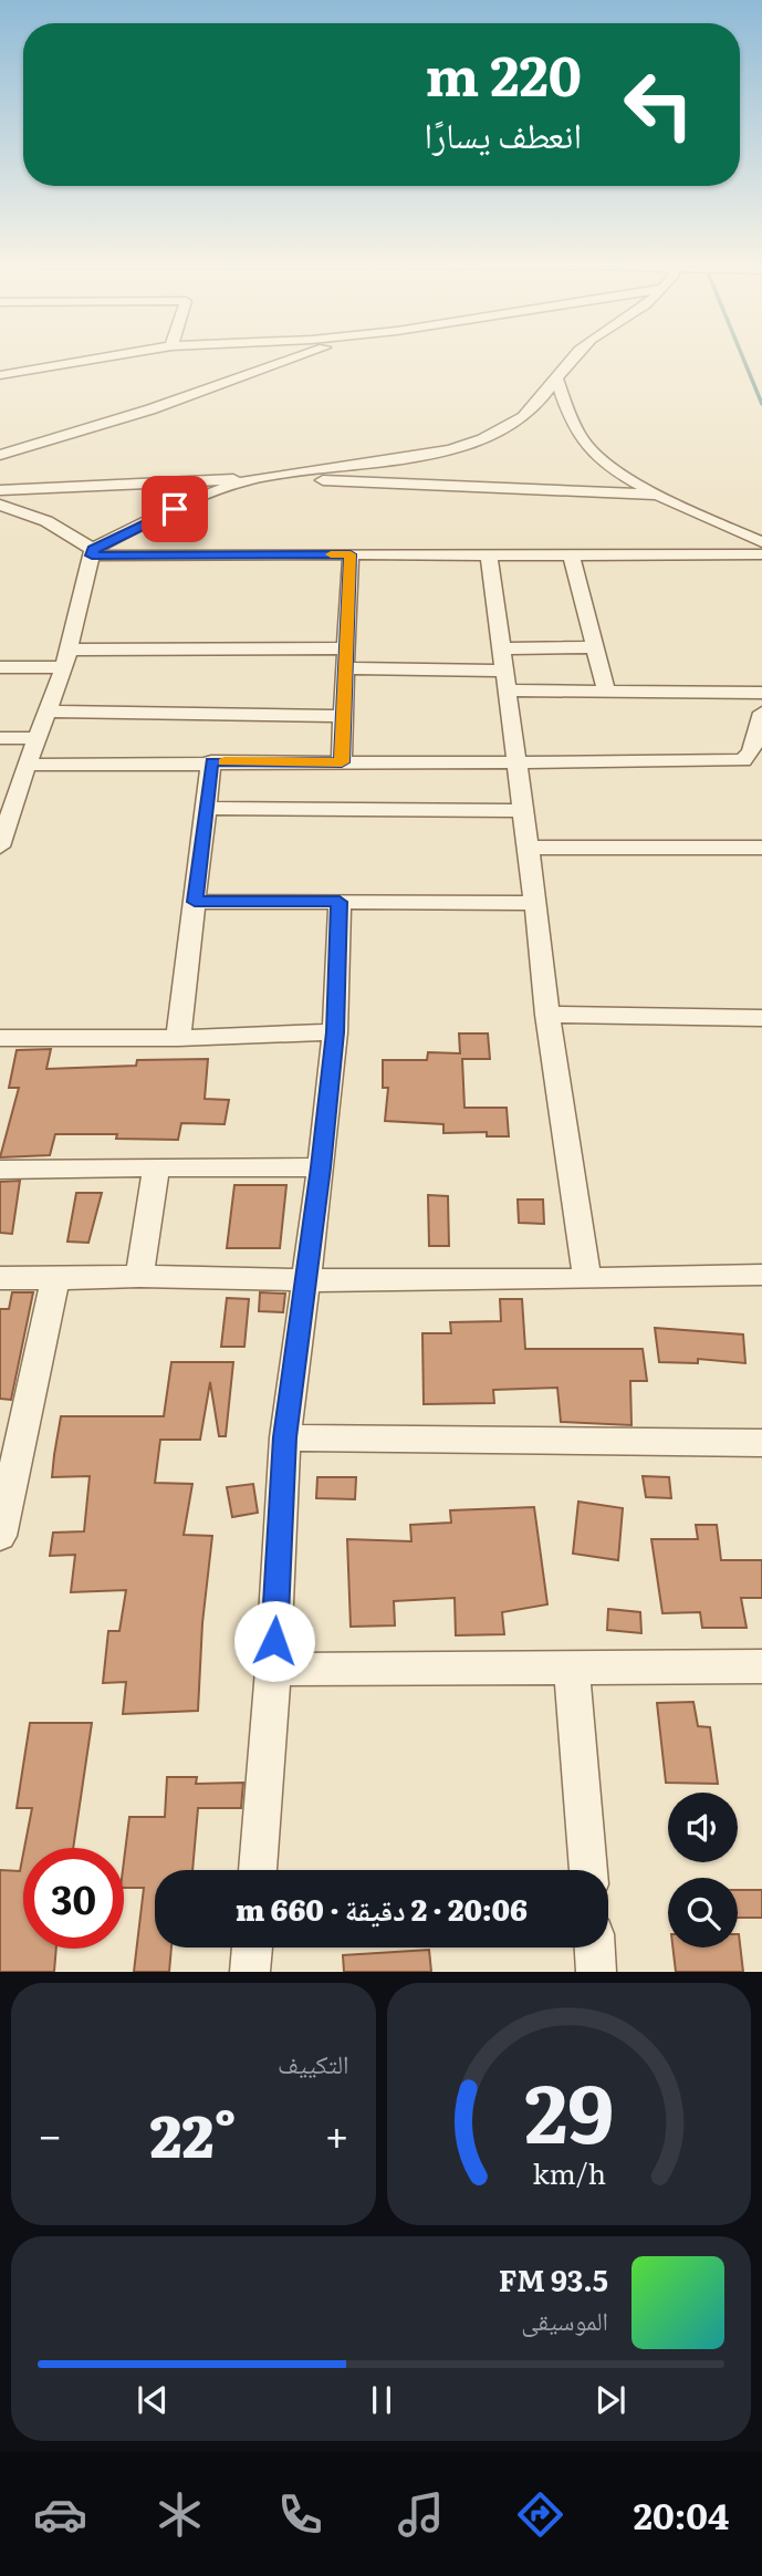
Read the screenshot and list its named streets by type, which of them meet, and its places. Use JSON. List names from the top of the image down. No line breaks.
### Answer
{"page":{"turn":["220 m","انعطف يسارًا"],"limit":"30","trip":"20:06 · 2 دقيقة · 660 m","tile":"التكييف","heat":["−","22°","+"],"song":["93.5 FM","الموسيقى"],"tabs":"20:04","gauge":["29","km/h"]}}
